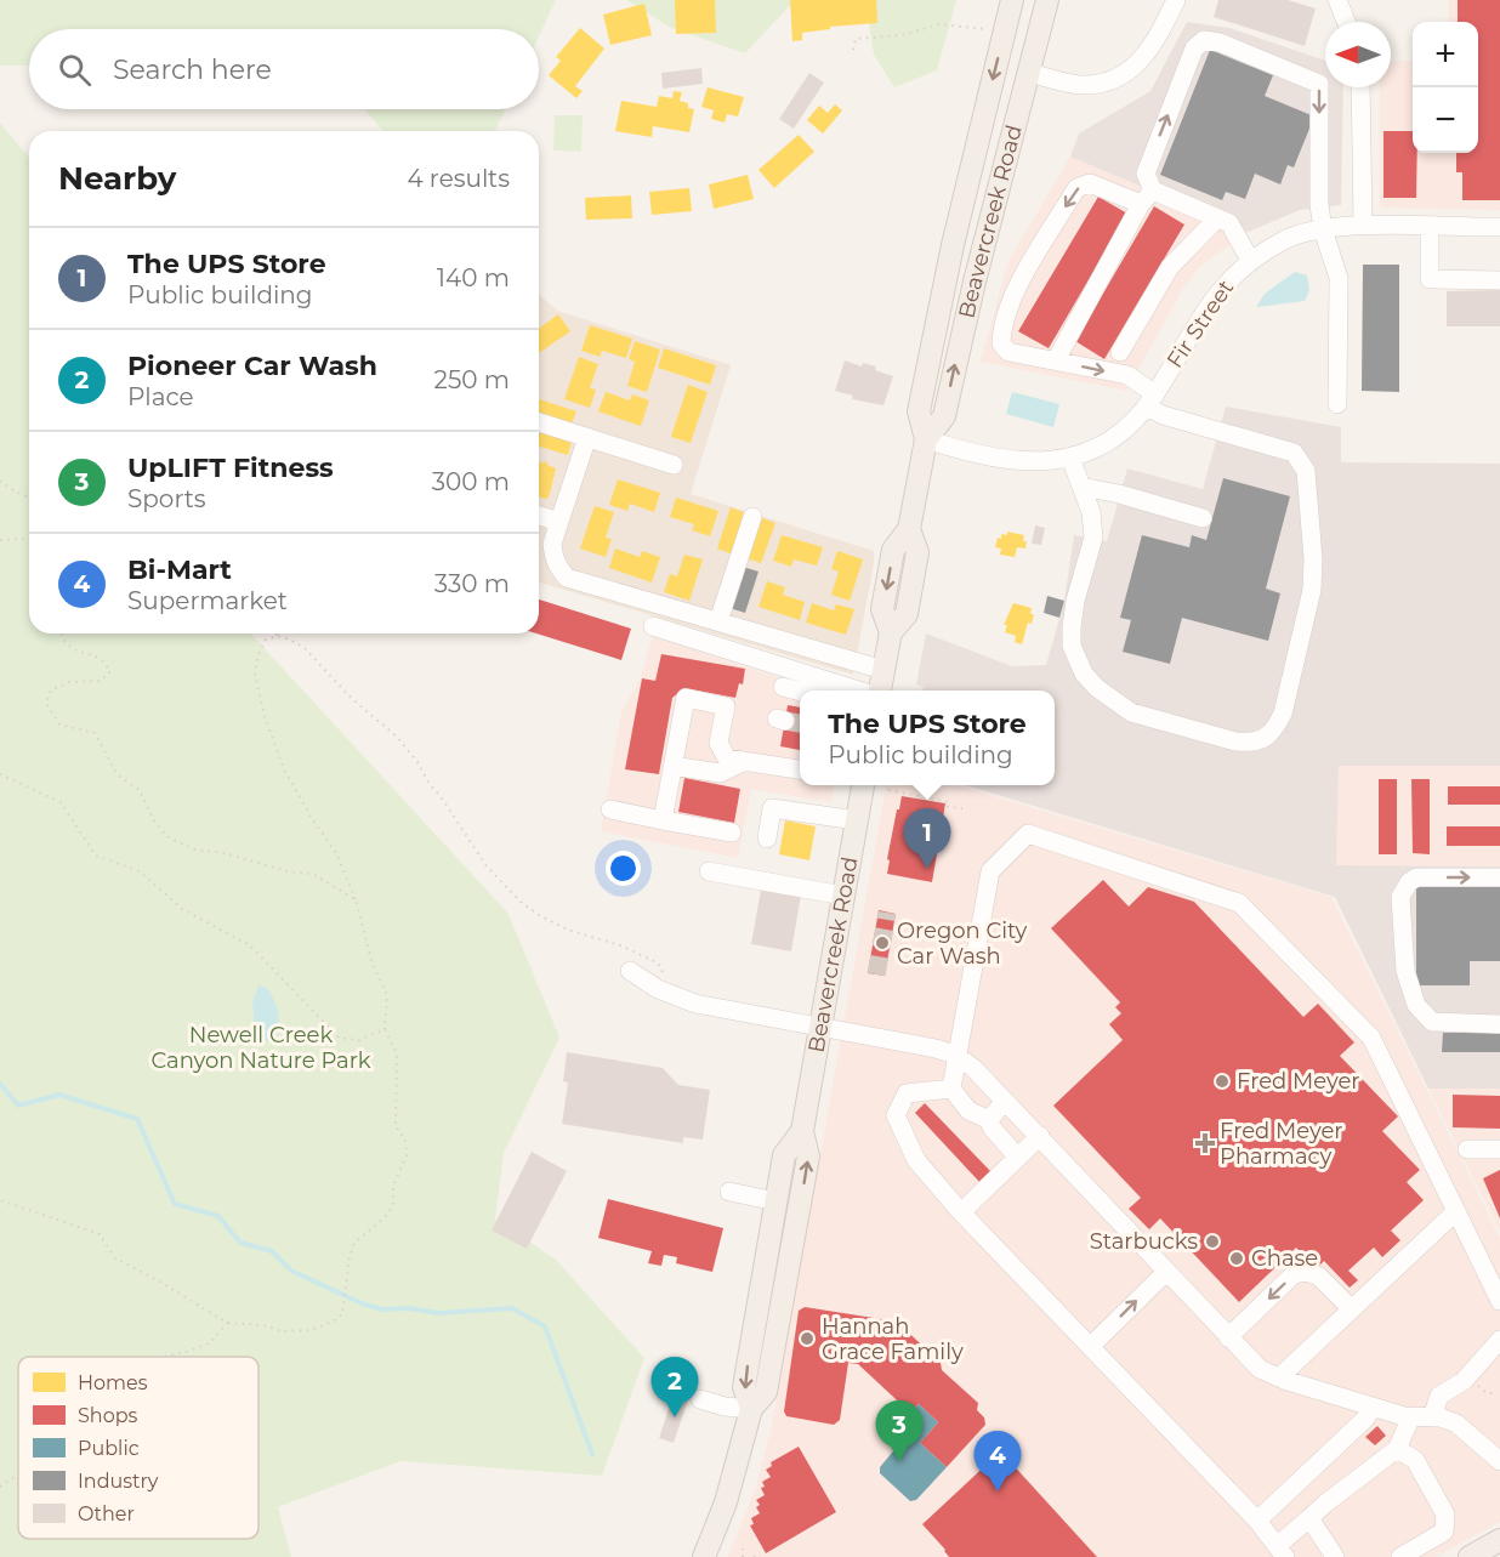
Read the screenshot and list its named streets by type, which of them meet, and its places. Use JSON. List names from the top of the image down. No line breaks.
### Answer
{"streets":{"main road":["Beavercreek Road"],"street":["Fir Street"]},"crossings":[["Beavercreek Road","Fir Street"]],"parks":["Newell Creek Canyon Nature Park"],"places":{"other":["Oregon City Car Wash","Fred Meyer","Starbucks","Chase","Hannah Grace Family"],"health":["Fred Meyer Pharmacy"]},"legend":["Homes","Shops","Public","Industry","Other"],"north":"left","page":{"map_buttons":["+","−"],"search":"Search here","heading":["Nearby","4 results"],"list":[{"mark":"1","name":"The UPS Store","note":"Public building","value":"140 m"},{"mark":"2","name":"Pioneer Car Wash","note":"Place","value":"250 m"},{"mark":"3","name":"UpLIFT Fitness","note":"Sports","value":"300 m"},{"mark":"4","name":"Bi-Mart","note":"Supermarket","value":"330 m"}],"popup":["The UPS Store","Public building"],"pins":["1","2","3","4"]}}
